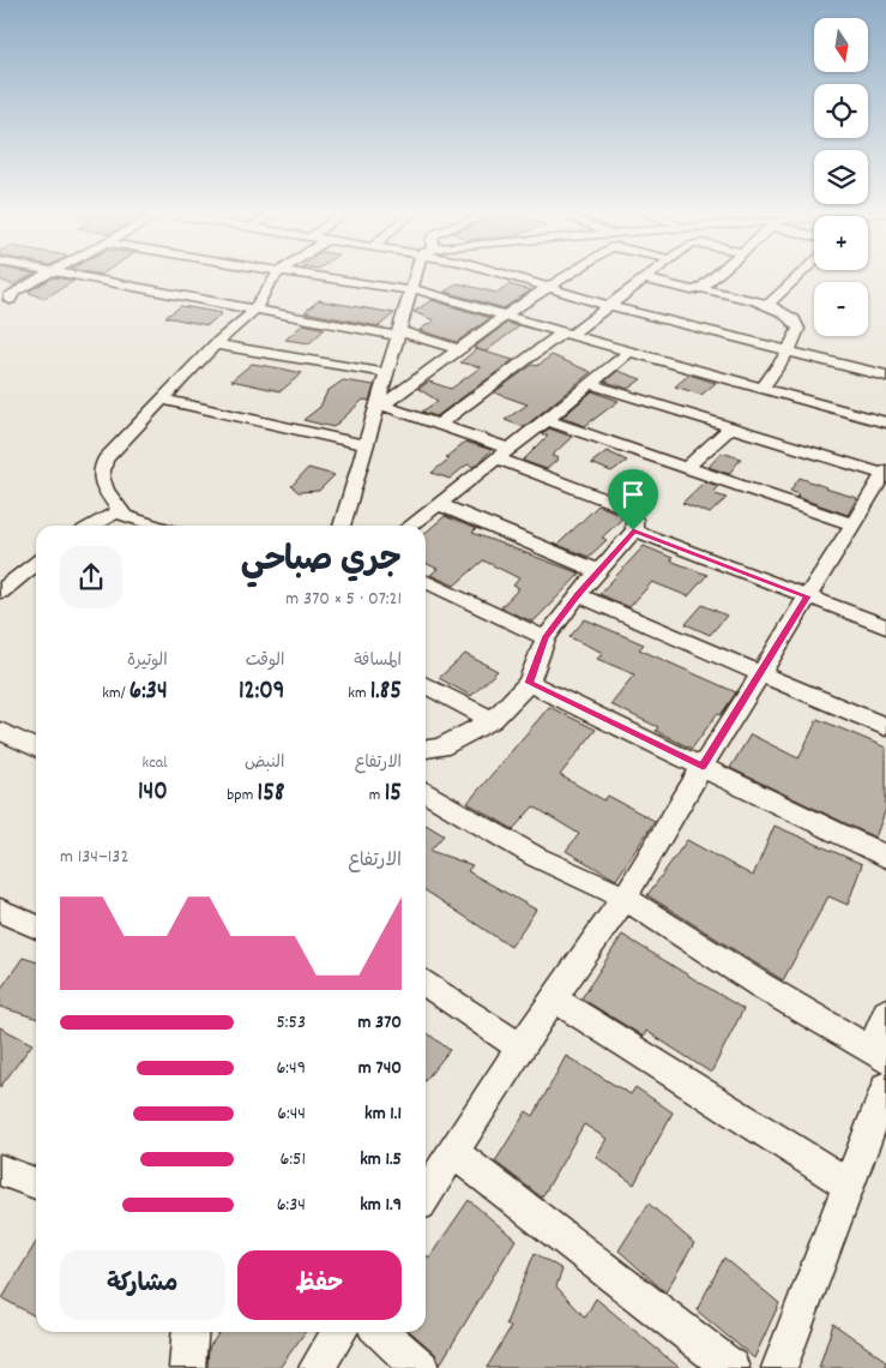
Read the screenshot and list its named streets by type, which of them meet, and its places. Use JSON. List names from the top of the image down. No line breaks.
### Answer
{"north":"bottom","page":{"map_buttons":["+","−"],"heading":["جري صباحي","07:21 · 5 × 370 m"],"stats":[["المسافة","1.85 km"],["الوقت","12:09"],["الوتيرة","6:34 /km"],["الارتفاع","15 m"],["النبض","158 bpm"],["kcal","140"]],"chart":["الارتفاع","132–134 m"],"list":[{"name":"370 m","note":"5:53"},{"name":"740 m","note":"6:49"},{"name":"1.1 km","note":"6:44"},{"name":"1.5 km","note":"6:51"},{"name":"1.9 km","note":"6:34"}],"buttons":["حفظ","مشاركة"]}}
